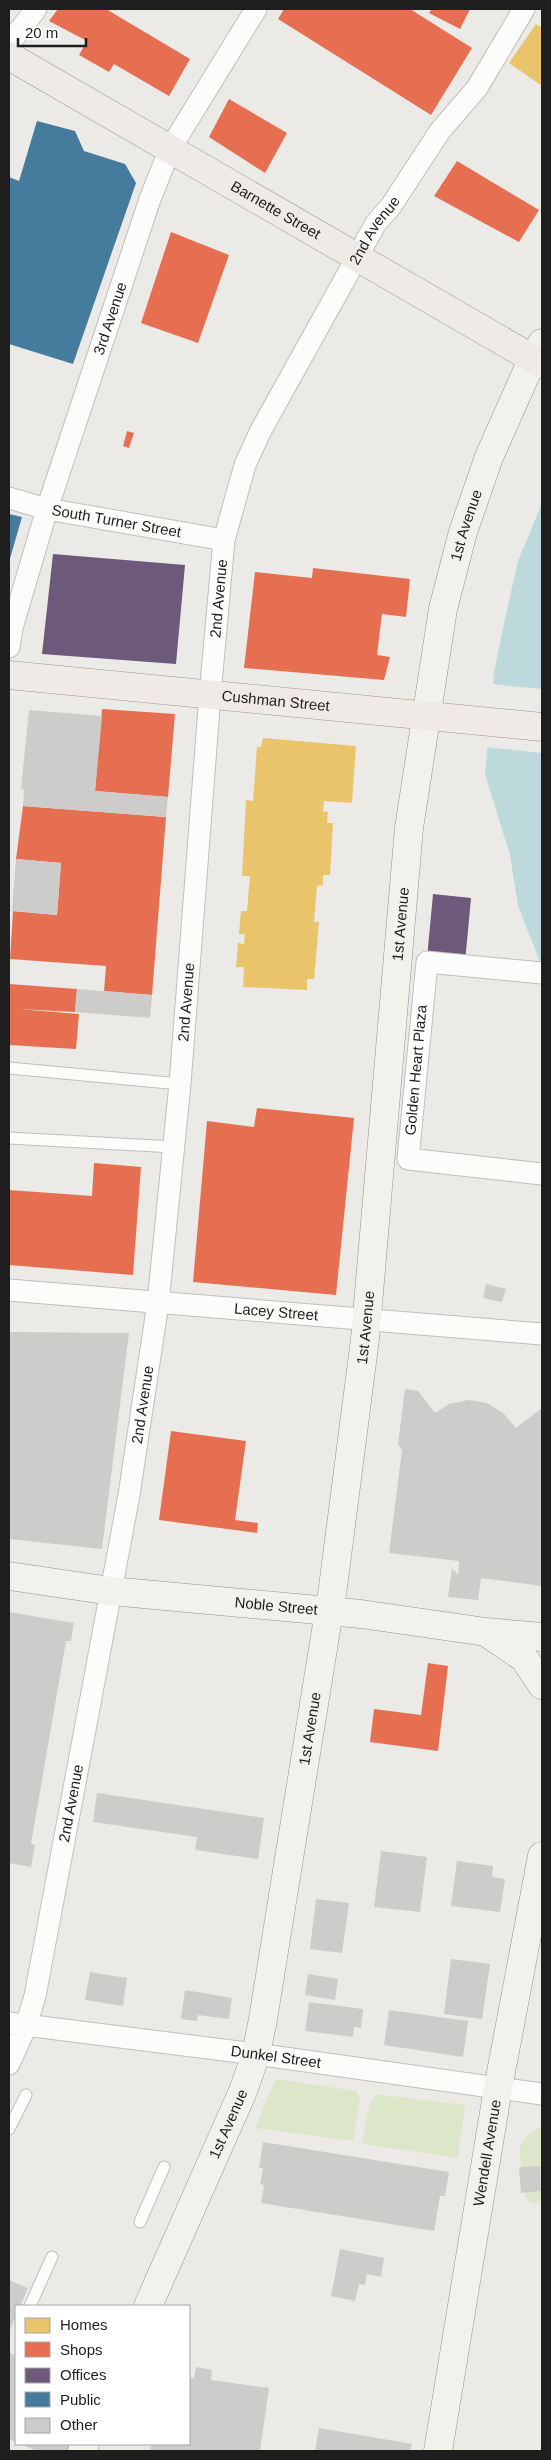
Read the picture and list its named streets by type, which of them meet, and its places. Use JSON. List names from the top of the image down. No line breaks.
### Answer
{"streets":{"main road":["Barnette Street","1st Avenue","Cushman Street","Noble Street","Wendell Avenue"],"street":["2nd Avenue","3rd Avenue","South Turner Street","Golden Heart Plaza","Lacey Street","Dunkel Street"]},"crossings":[["Barnette Street","2nd Avenue"],["Barnette Street","3rd Avenue"],["Barnette Street","1st Avenue"],["2nd Avenue","South Turner Street"],["2nd Avenue","Cushman Street"],["2nd Avenue","Lacey Street"],["2nd Avenue","Noble Street"],["2nd Avenue","Dunkel Street"],["3rd Avenue","South Turner Street"],["1st Avenue","Cushman Street"],["1st Avenue","Lacey Street"],["1st Avenue","Noble Street"],["1st Avenue","Dunkel Street"],["Dunkel Street","Wendell Avenue"]],"legend":["Homes","Shops","Offices","Public","Other"],"scale_bar":"20 m"}
